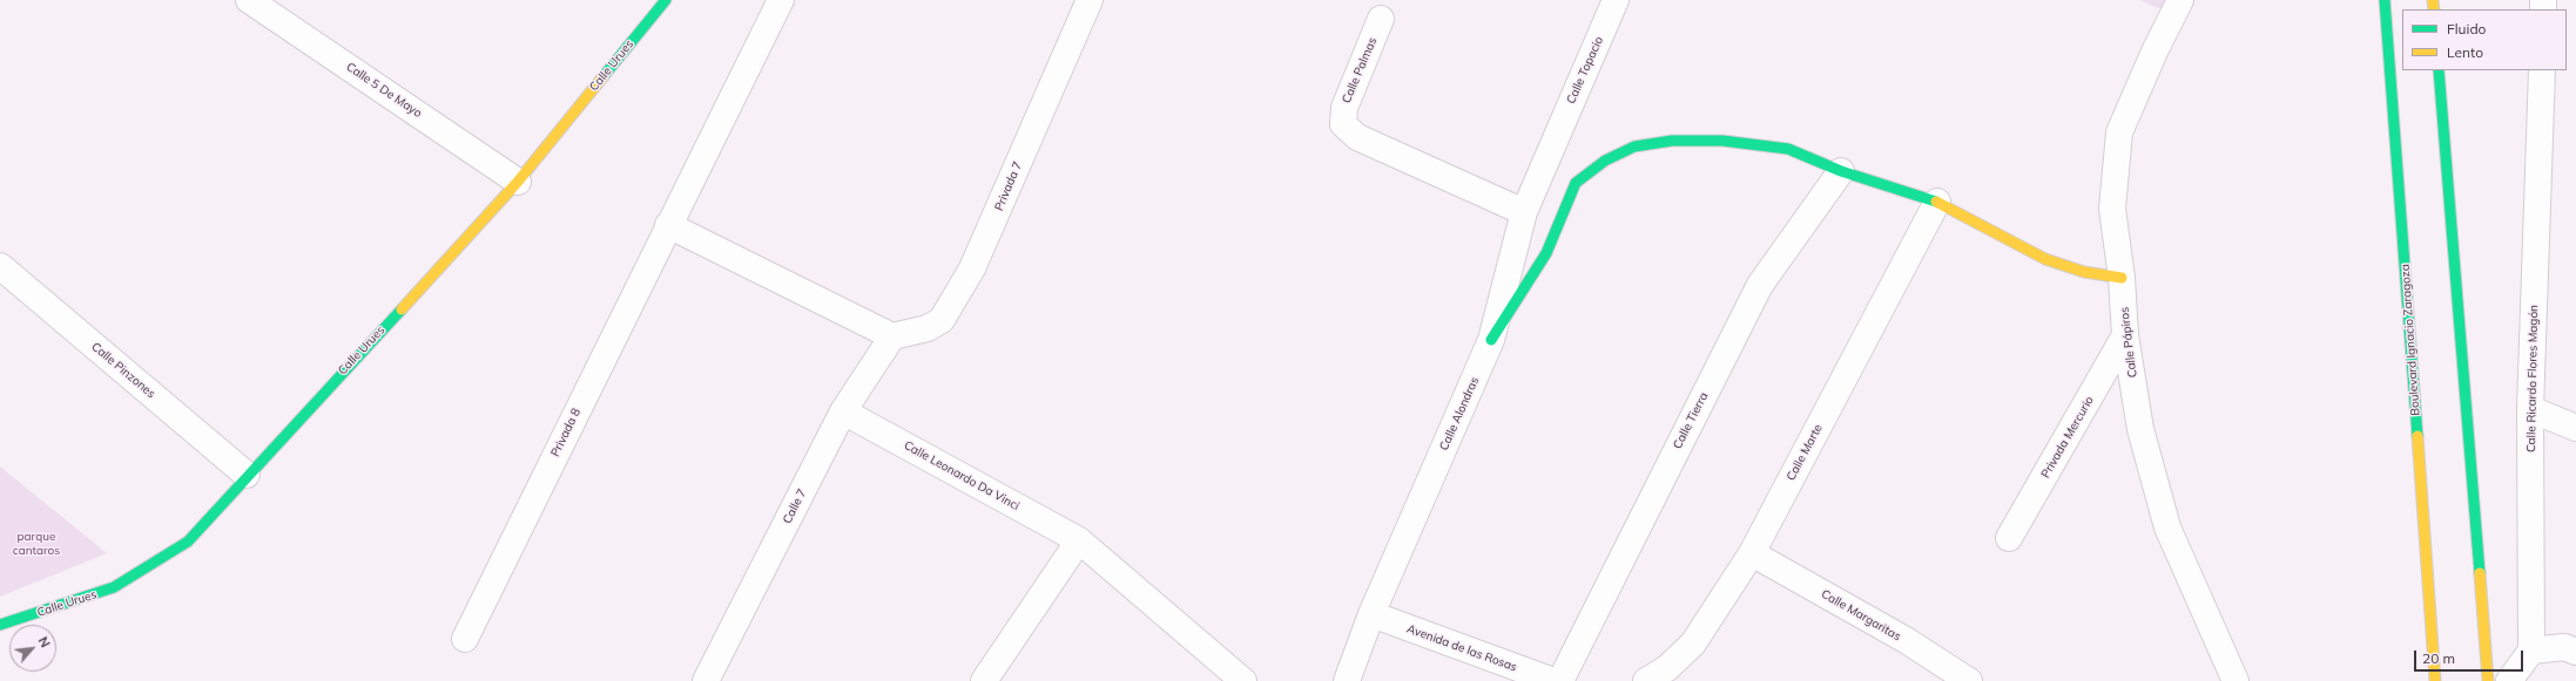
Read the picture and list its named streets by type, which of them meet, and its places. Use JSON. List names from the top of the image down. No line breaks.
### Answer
{"streets":{"street":["Calle Urues","Calle Palmas","Calle Topacio","Calle 5 De Mayo","Privada 7","Boulevard Ignacio Zaragoza","Calle Pápiros","Calle Pinzones","Calle Ricardo Flores Magón","Calle Alondras","Calle Tierra","Privada 8","Privada Mercurio","Calle Marte","Calle Leonardo Da Vinci","Calle 7","Calle Margaritas","Avenida de las Rosas"]},"crossings":[["Calle Urues","Calle 5 De Mayo"],["Calle Urues","Calle Pinzones"],["Calle Palmas","Calle Alondras"],["Calle Topacio","Calle Alondras"],["Privada 7","Calle 7"],["Calle Pápiros","Privada Mercurio"],["Calle Alondras","Avenida de las Rosas"],["Calle Marte","Calle Margaritas"],["Calle Leonardo Da Vinci","Calle 7"]],"parks":["parque cantaros"],"legend":["Fluido","Lento"],"scale_bar":"20 m","north":"top right"}
